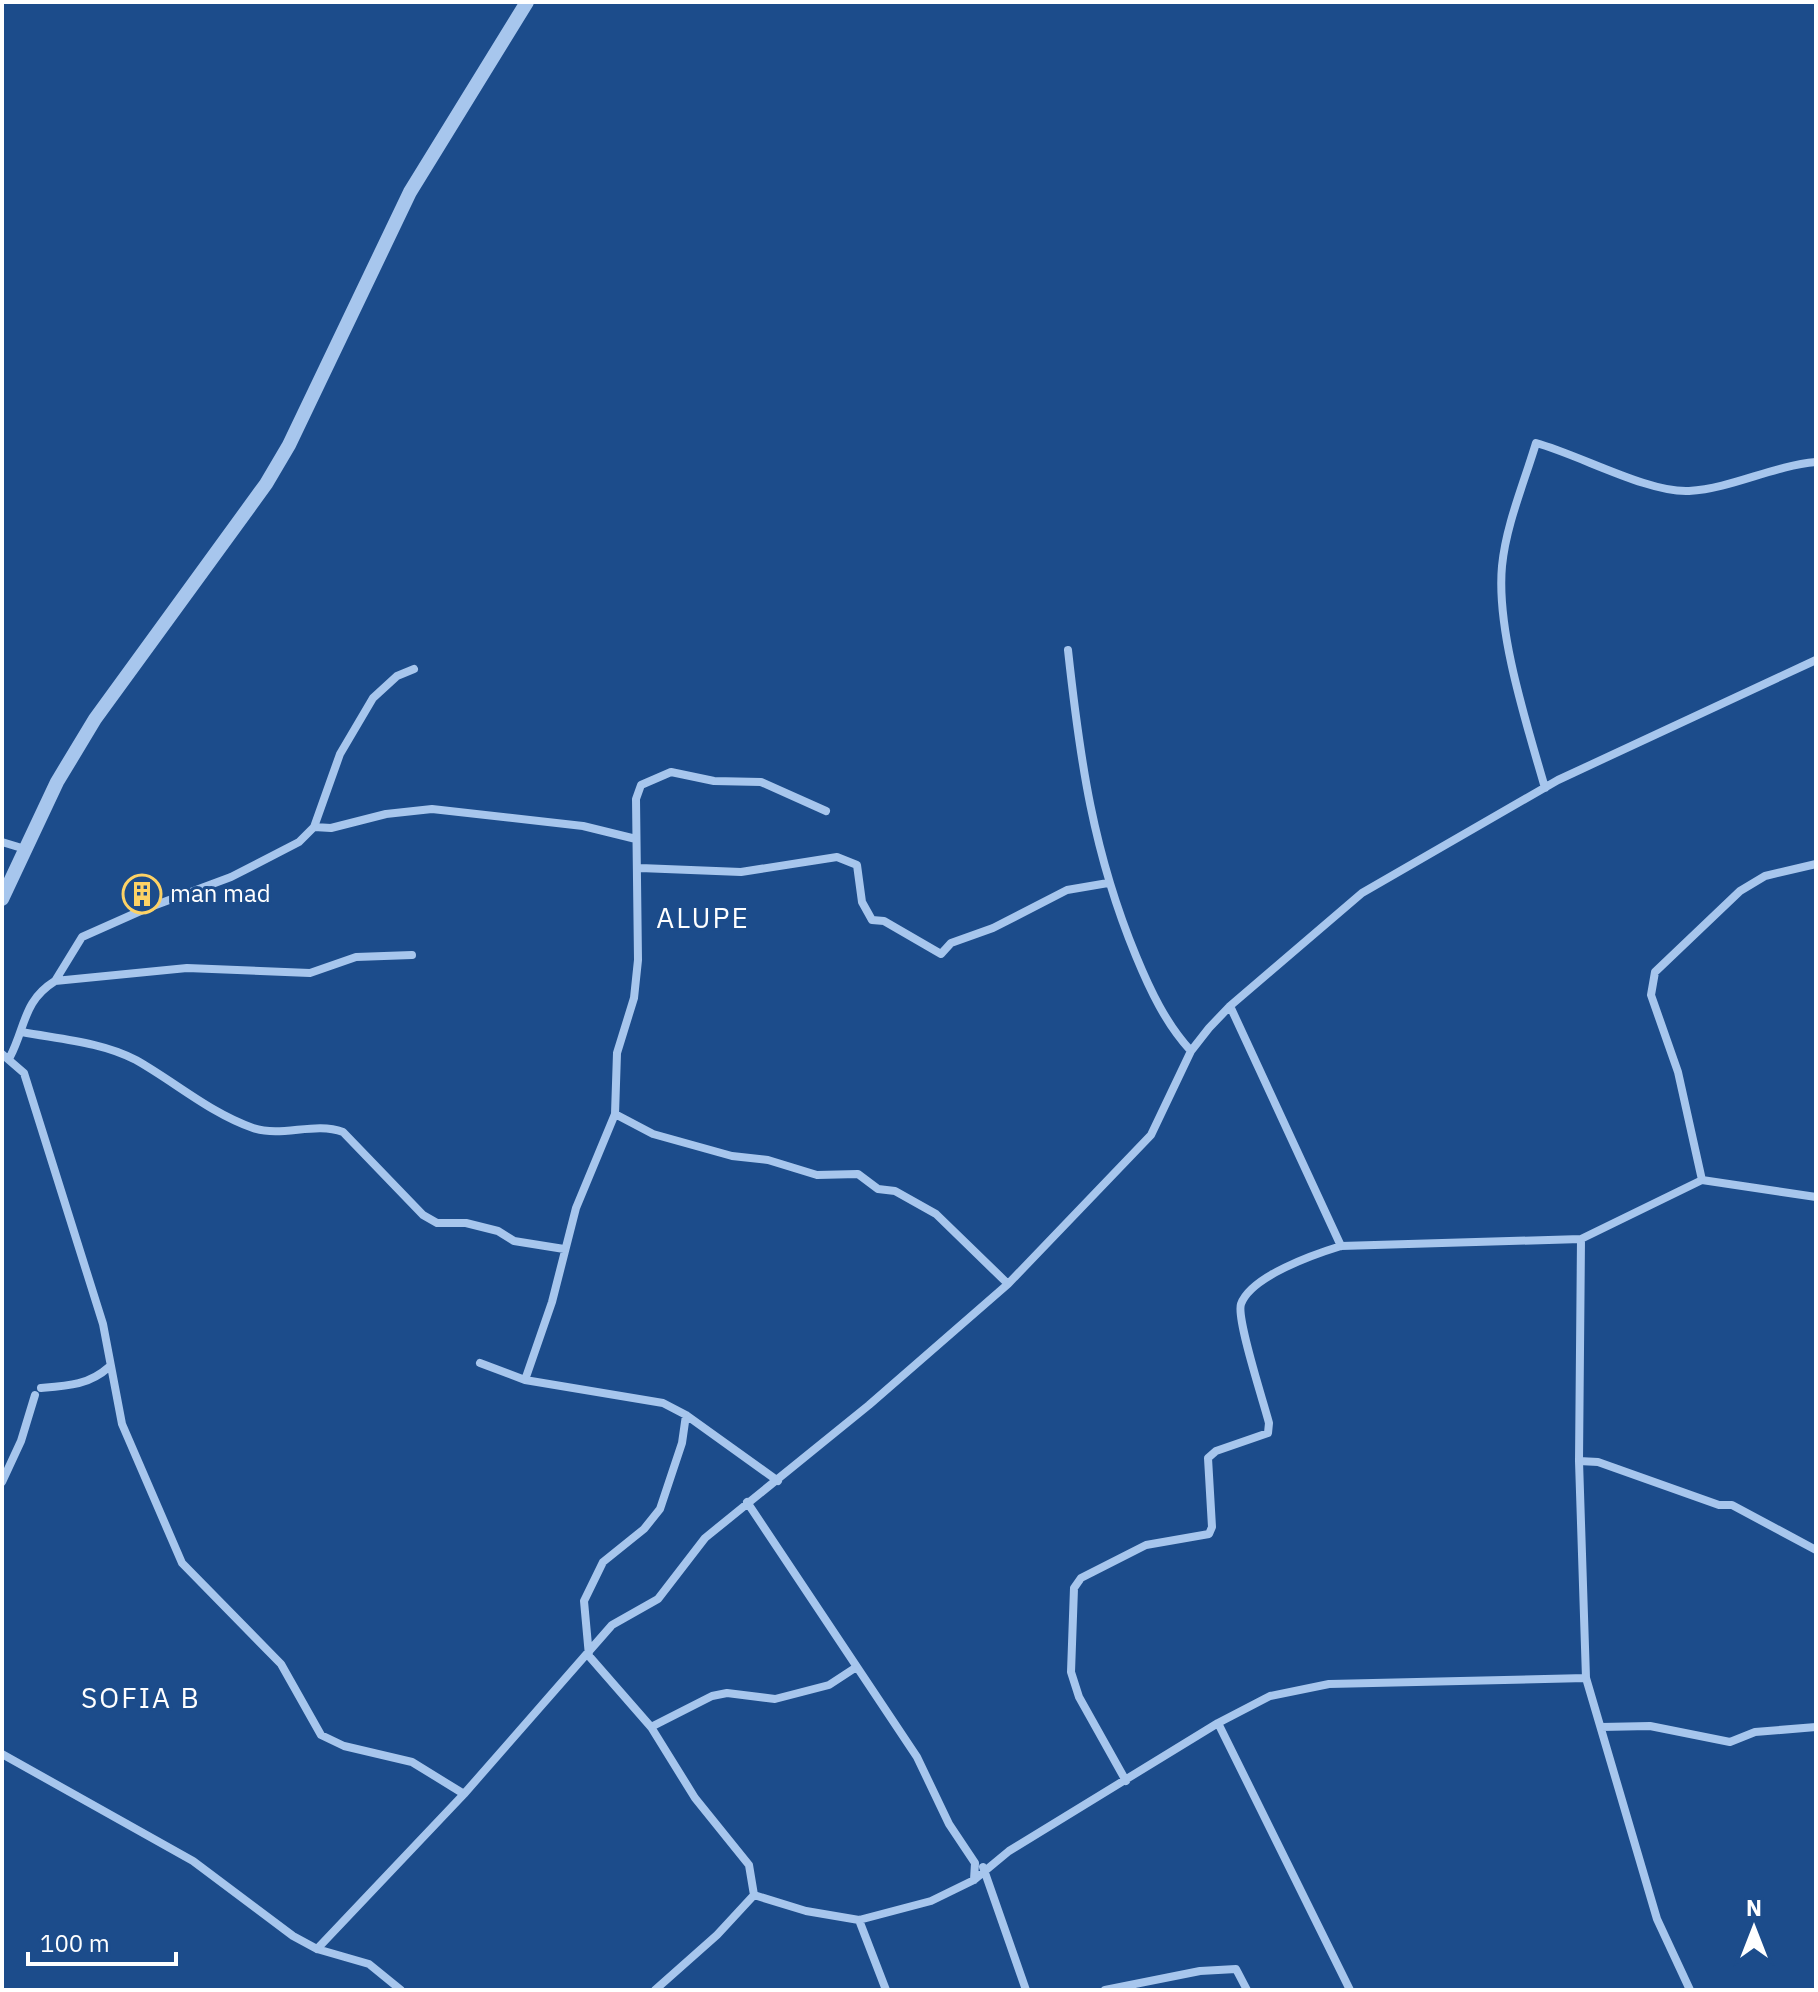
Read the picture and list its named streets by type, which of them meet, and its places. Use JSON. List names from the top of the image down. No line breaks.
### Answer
{"districts":["ALUPE","SOFIA B"],"places":{"building":["man mad"]},"scale_bar":"100 m","north":"top"}
